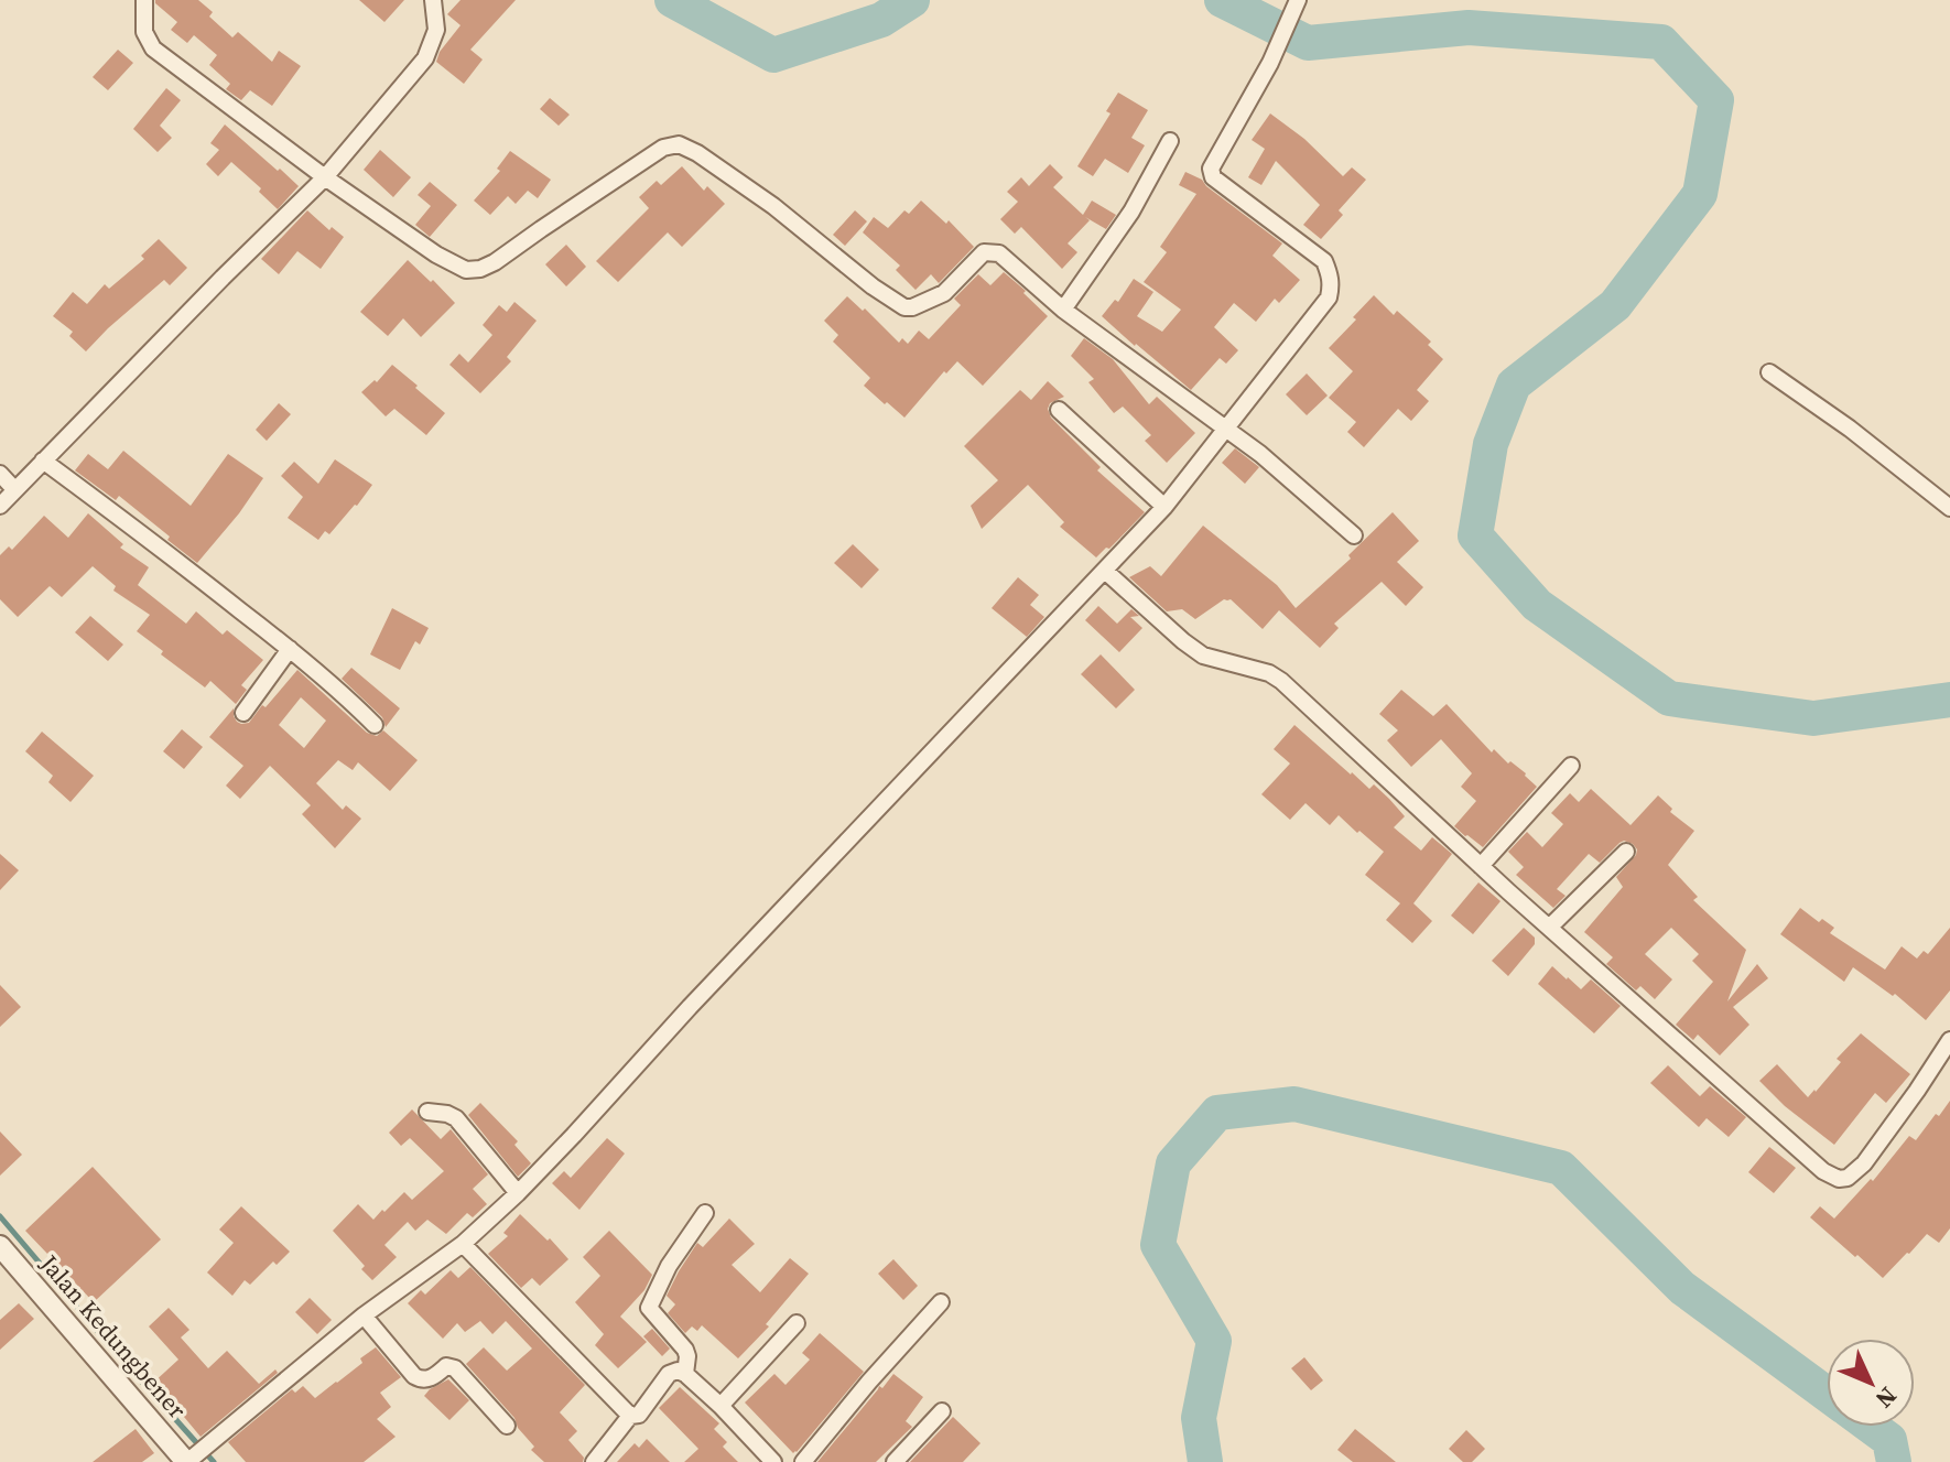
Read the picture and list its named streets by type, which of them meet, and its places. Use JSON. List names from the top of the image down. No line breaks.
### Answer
{"streets":{"street":["Jalan Kedungbener"]},"north":"bottom right"}
